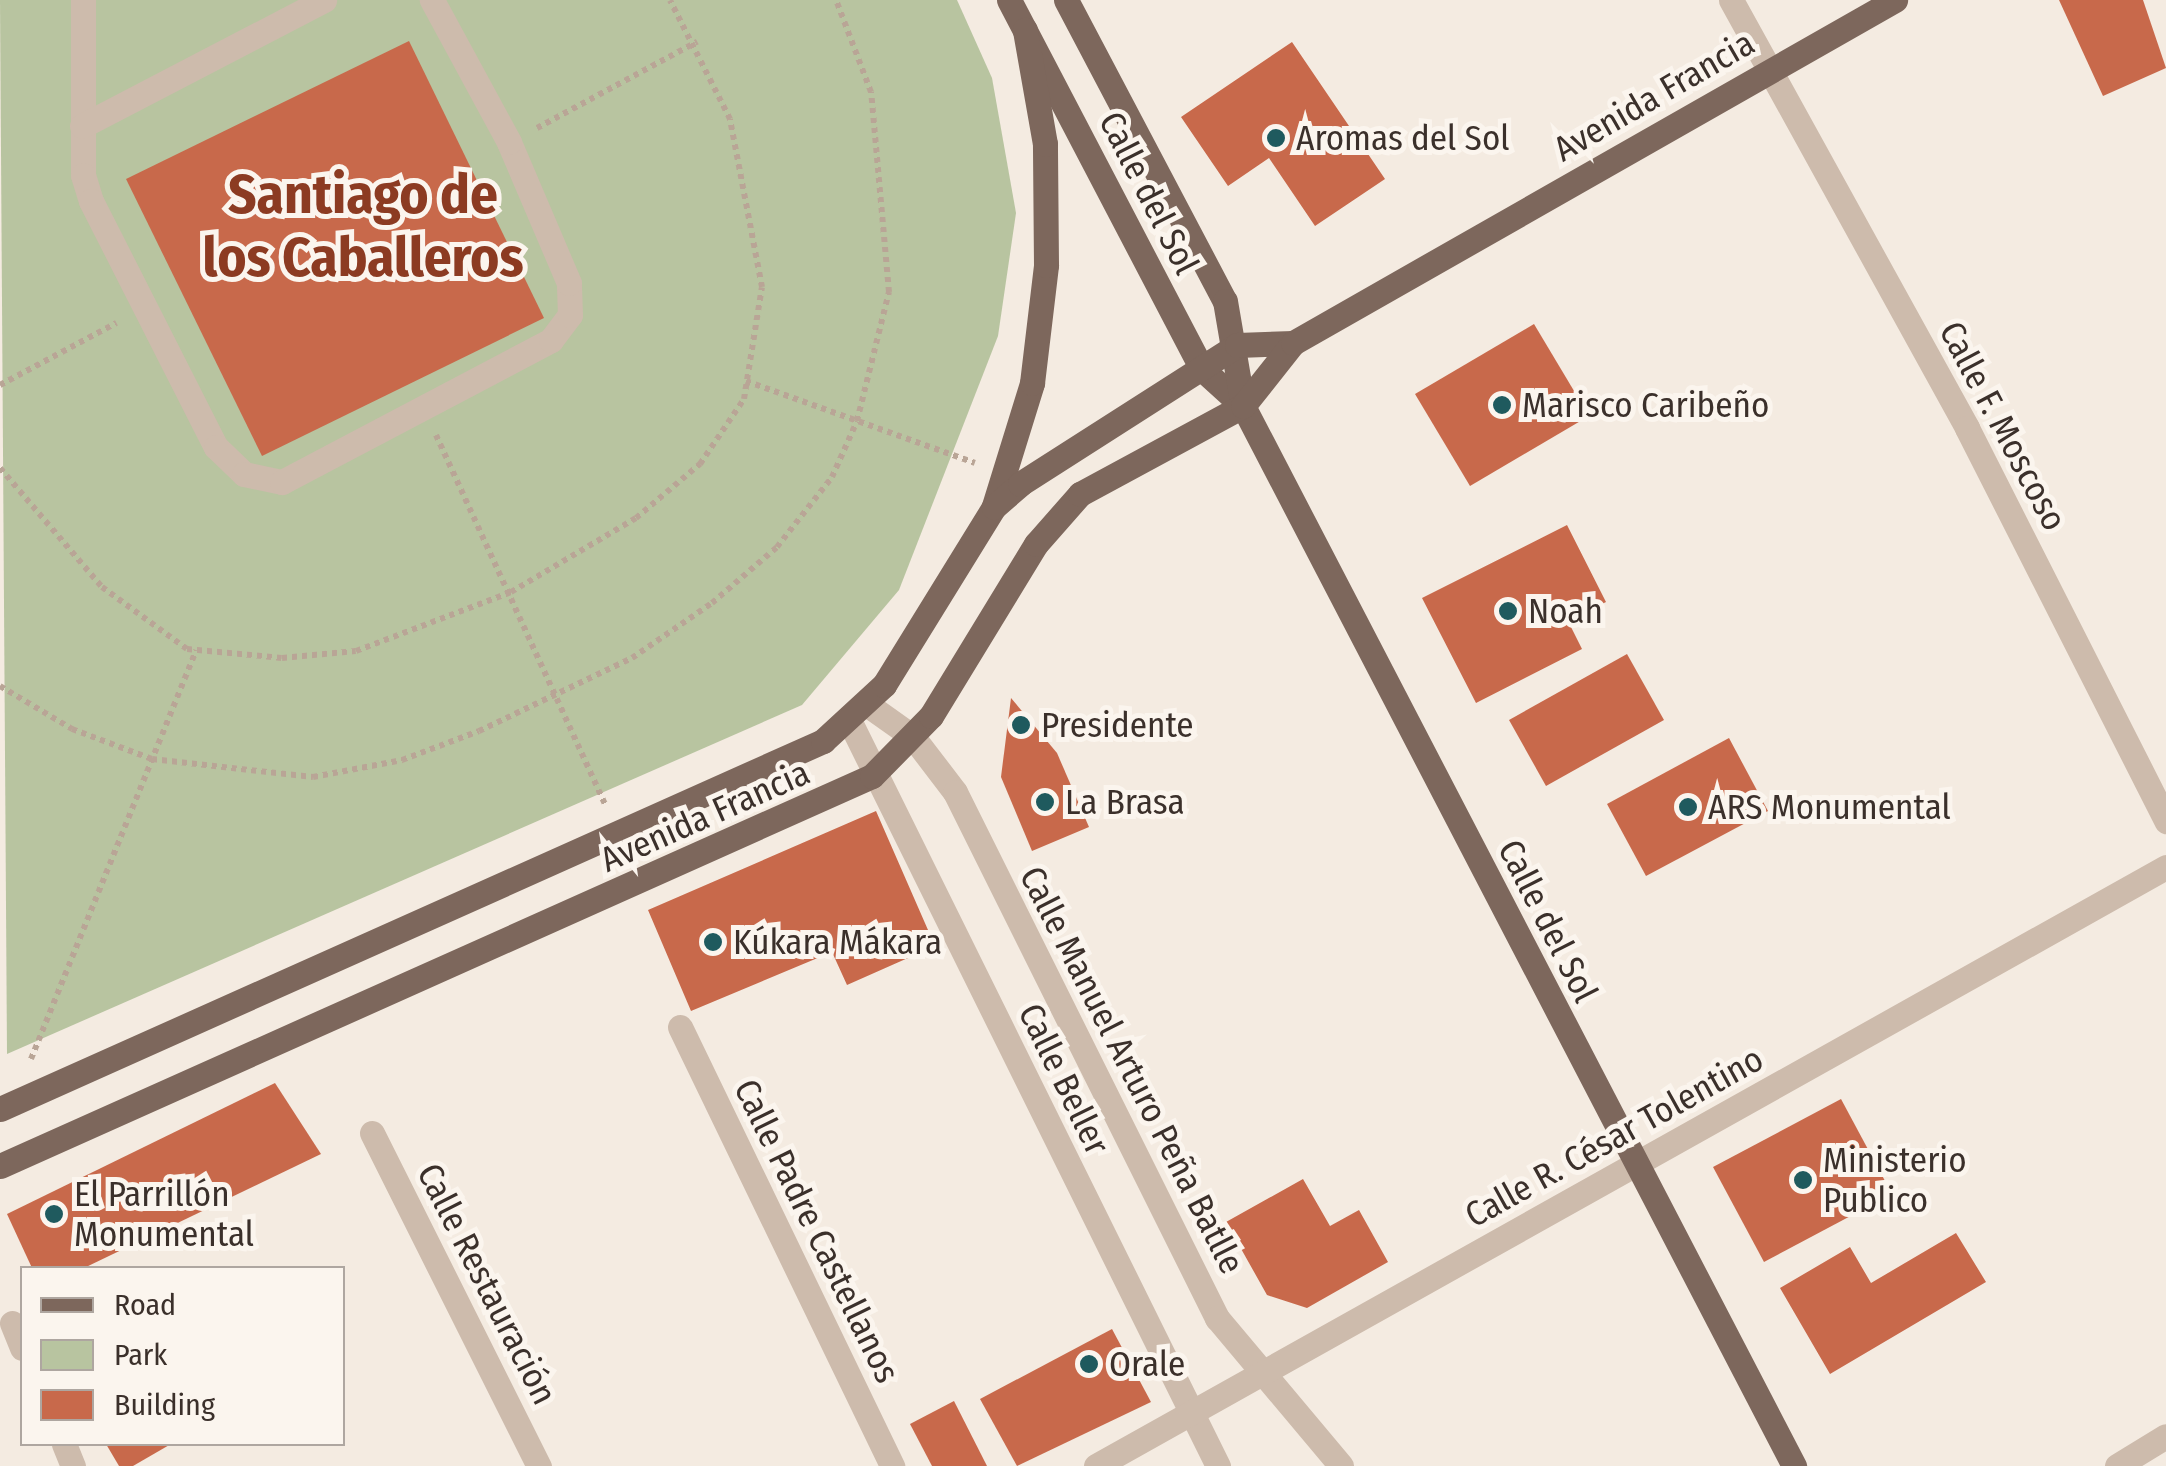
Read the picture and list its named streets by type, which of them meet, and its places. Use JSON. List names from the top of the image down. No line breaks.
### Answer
{"streets":{"main road":["Avenida Francia","Calle del Sol"],"street":["Calle F. Moscoso","Calle Manuel Arturo Peña Batlle","Calle Beller","Calle R. César Tolentino","Calle Padre Castellanos","Calle Restauración"]},"crossings":[["Avenida Francia","Calle del Sol"],["Avenida Francia","Calle F. Moscoso"],["Avenida Francia","Calle Manuel Arturo Peña Batlle"],["Avenida Francia","Calle Beller"],["Calle del Sol","Calle R. César Tolentino"],["Calle Manuel Arturo Peña Batlle","Calle Beller"],["Calle Manuel Arturo Peña Batlle","Calle R. César Tolentino"],["Calle Beller","Calle R. César Tolentino"]],"districts":["Santiago de los Caballeros"],"places":["Aromas del Sol","Marisco Caribeño","Noah","Presidente","La Brasa","ARS Monumental","Kúkara Mákara","Ministerio Publico","El Parrillón Monumental","Orale"],"legend":["Road","Park","Building"]}
